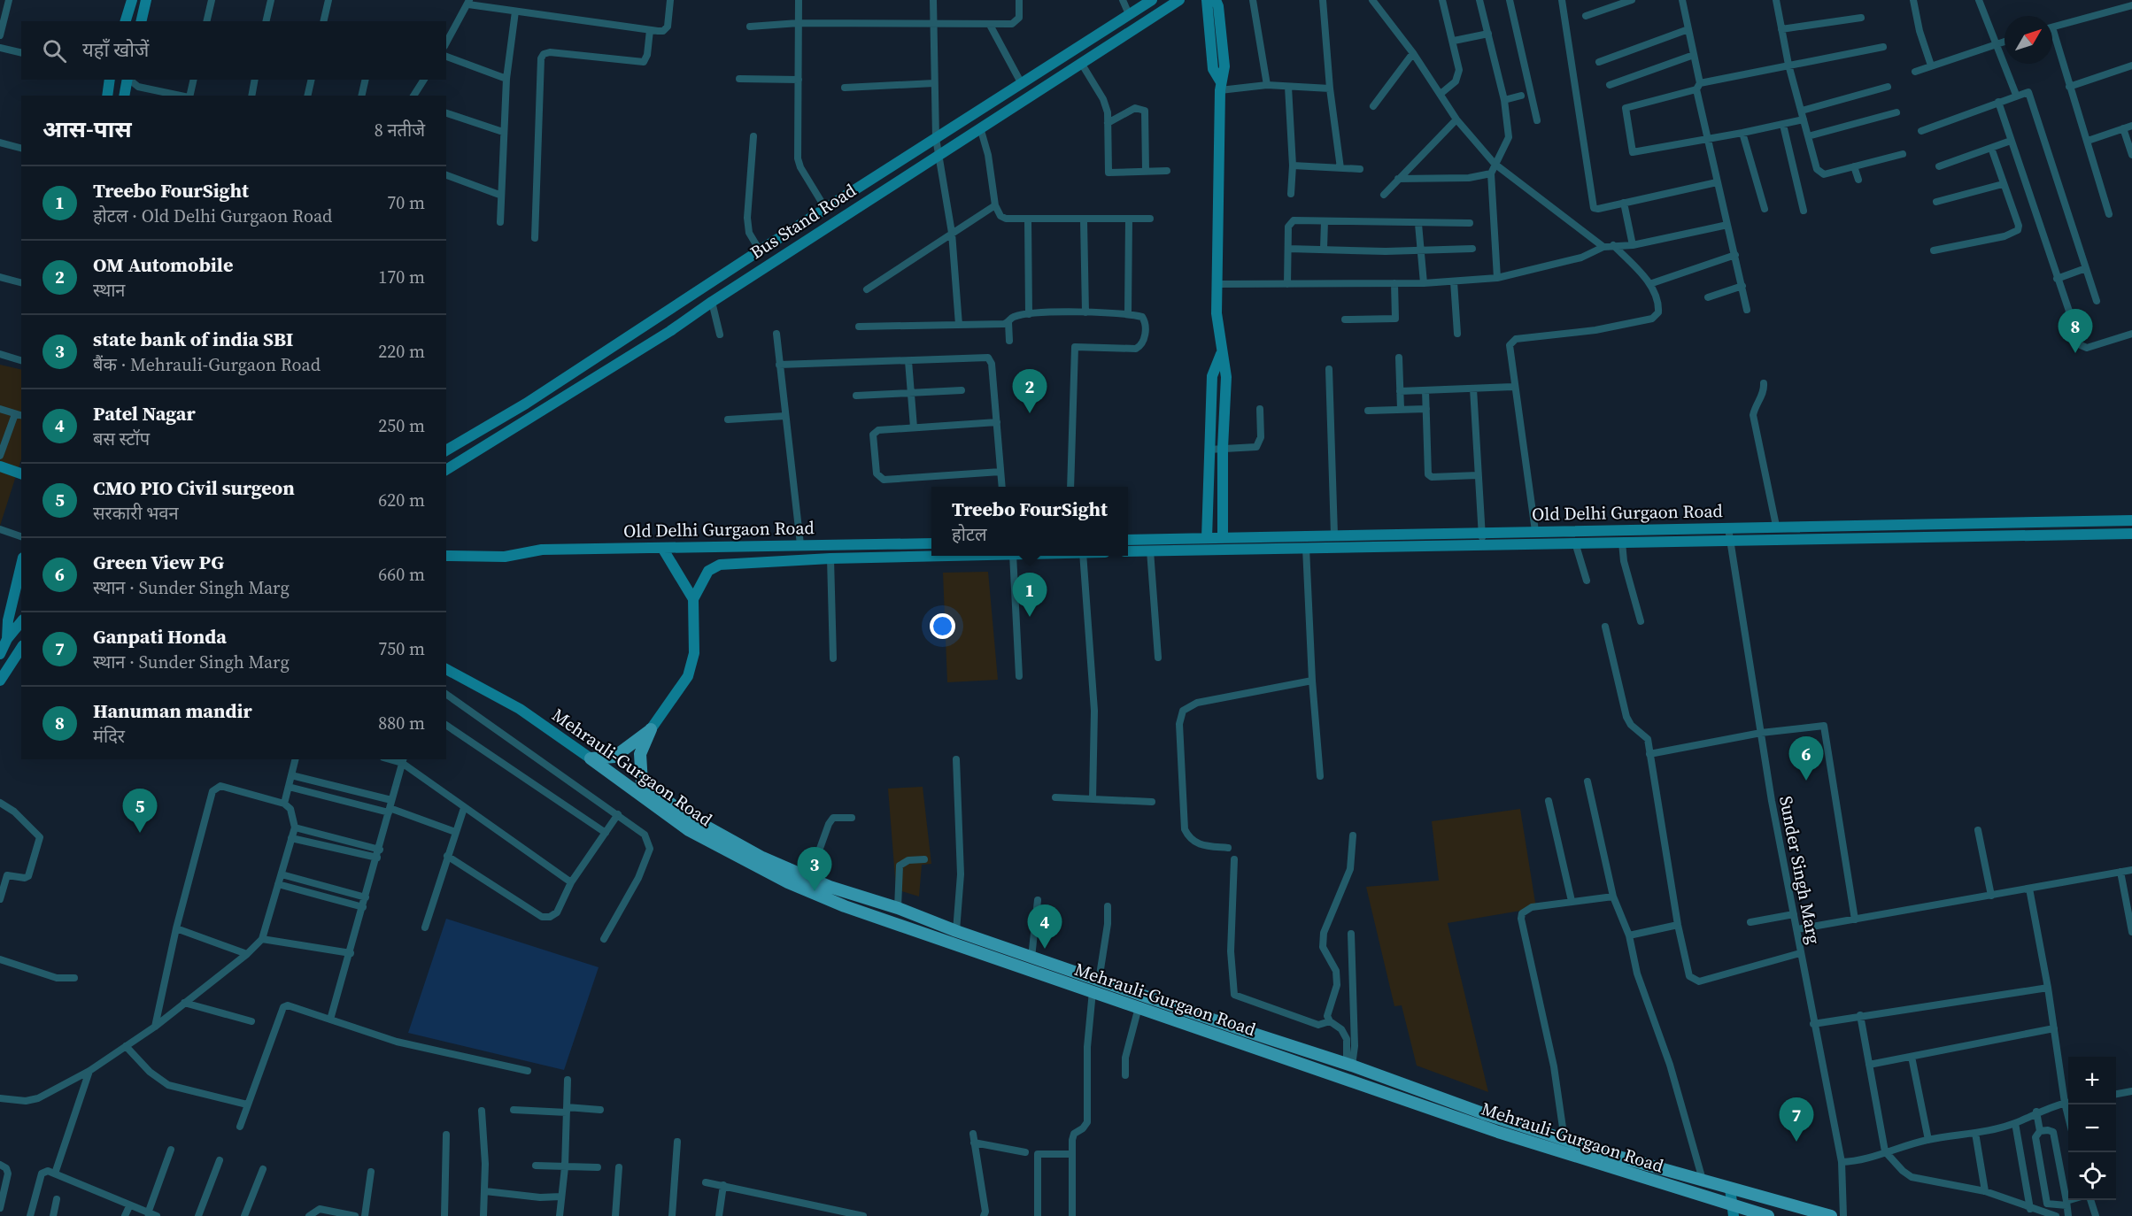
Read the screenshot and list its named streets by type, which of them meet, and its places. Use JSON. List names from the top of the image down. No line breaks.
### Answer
{"streets":{"main road":["Bus Stand Road","Old Delhi Gurgaon Road","Mehrauli-Gurgaon Road"],"street":["Sunder Singh Marg"]},"crossings":[["Old Delhi Gurgaon Road","Sunder Singh Marg"]],"north":"top right","page":{"search":"यहाँ खोजें","heading":["आस-पास","8 नतीजे"],"list":[{"mark":"1","name":"Treebo FourSight","note":"होटल · Old Delhi Gurgaon Road","value":"70 m"},{"mark":"2","name":"OM Automobile","note":"स्थान","value":"170 m"},{"mark":"3","name":"state bank of india SBI","note":"बैंक · Mehrauli-Gurgaon Road","value":"220 m"},{"mark":"4","name":"Patel Nagar","note":"बस स्टॉप","value":"250 m"},{"mark":"5","name":"CMO PIO Civil surgeon","note":"सरकारी भवन","value":"620 m"},{"mark":"6","name":"Green View PG","note":"स्थान · Sunder Singh Marg","value":"660 m"},{"mark":"7","name":"Ganpati Honda","note":"स्थान · Sunder Singh Marg","value":"750 m"},{"mark":"8","name":"Hanuman mandir","note":"मंदिर","value":"880 m"}],"pins":["8","2","1","6","5","3","4","7"],"popup":["Treebo FourSight","होटल"],"map_buttons":["+","−"]}}
